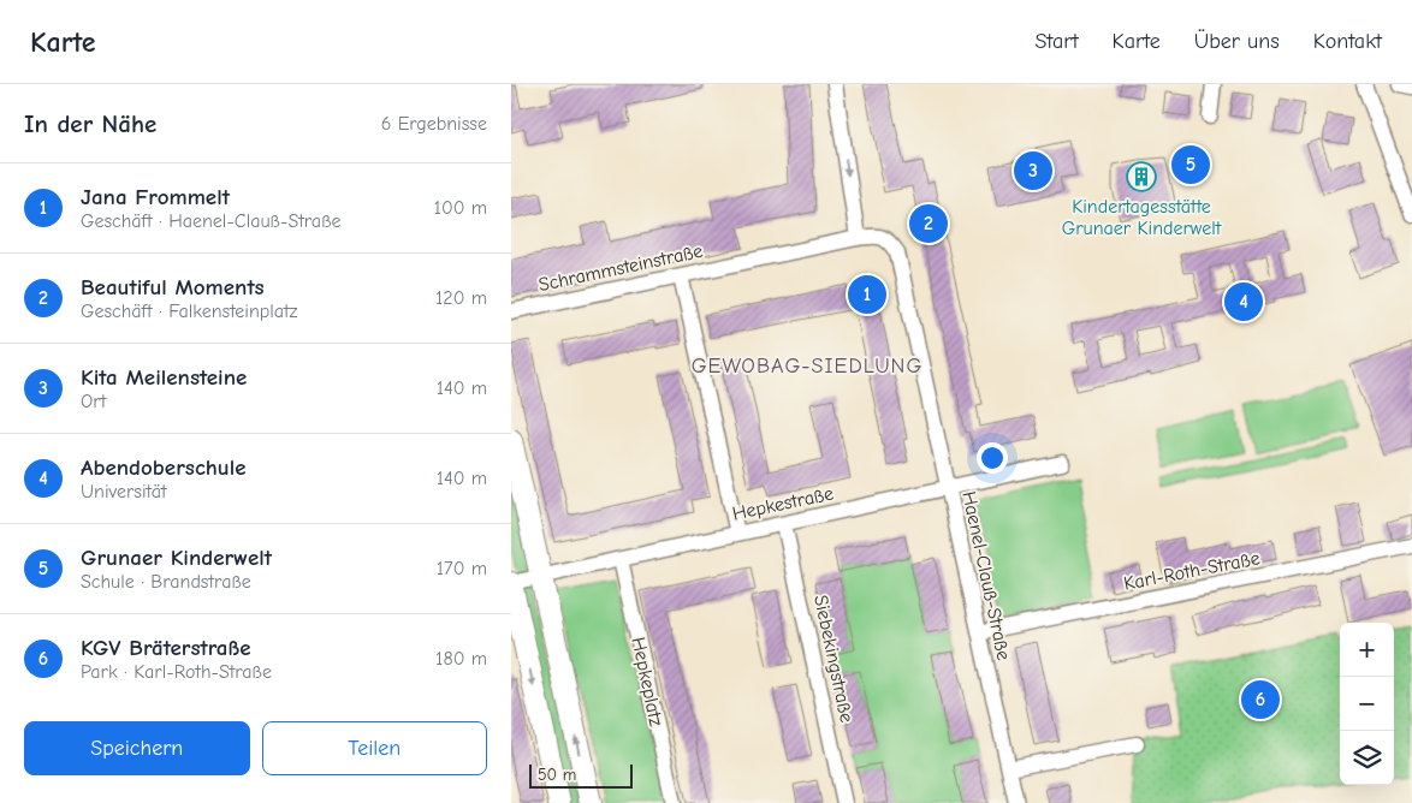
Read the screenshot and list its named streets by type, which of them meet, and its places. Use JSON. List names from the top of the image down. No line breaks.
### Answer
{"streets":{"street":["Schrammsteinstraße","Hepkestraße","Karl-Roth-Straße","Haenel-Clauß-Straße","Siebekingstraße","Hepkeplatz"]},"crossings":[["Schrammsteinstraße","Haenel-Clauß-Straße"],["Hepkestraße","Haenel-Clauß-Straße"],["Hepkestraße","Siebekingstraße"],["Hepkestraße","Hepkeplatz"],["Karl-Roth-Straße","Haenel-Clauß-Straße"]],"districts":["GEWOBAG-SIEDLUNG"],"places":{"building":["Kindertagesstätte Grunaer Kinderwelt"]},"scale_bar":"50 m","page":{"header":"Karte","nav":["Start","Karte","Über uns","Kontakt"],"heading":["In der Nähe","6 Ergebnisse"],"pins":["5","3","2","1","4","6"],"list":[{"mark":"1","name":"Jana Frommelt","note":"Geschäft · Haenel-Clauß-Straße","value":"100 m"},{"mark":"2","name":"Beautiful Moments","note":"Geschäft · Falkensteinplatz","value":"120 m"},{"mark":"3","name":"Kita Meilensteine","note":"Ort","value":"140 m"},{"mark":"4","name":"Abendoberschule","note":"Universität","value":"140 m"},{"mark":"5","name":"Grunaer Kinderwelt","note":"Schule · Brandstraße","value":"170 m"},{"mark":"6","name":"KGV Bräterstraße","note":"Park · Karl-Roth-Straße","value":"180 m"}],"map_buttons":["+","−"],"buttons":["Speichern","Teilen"],"scale":"50 m"}}
